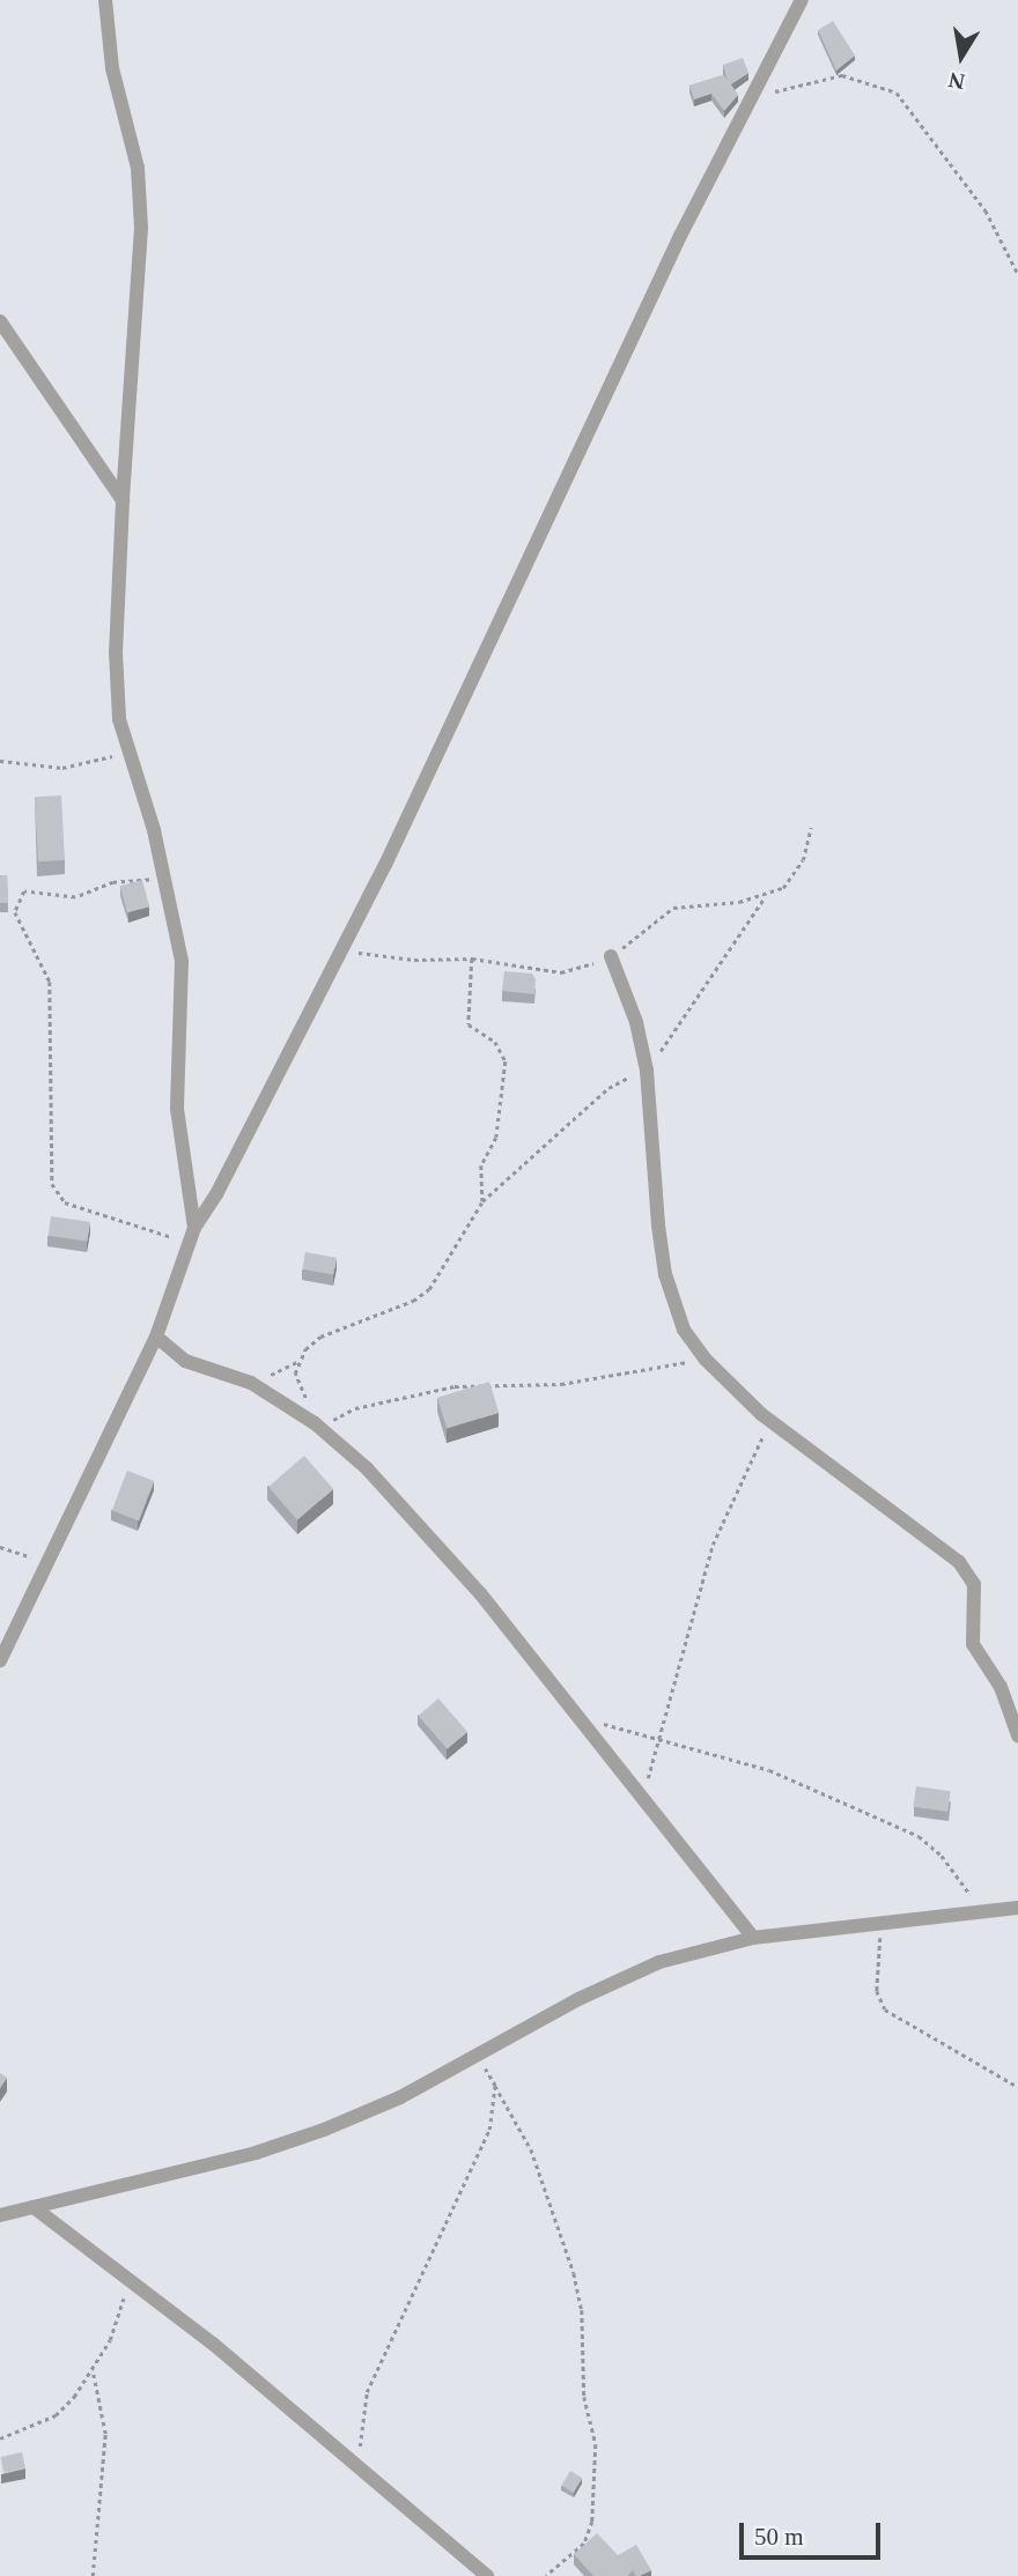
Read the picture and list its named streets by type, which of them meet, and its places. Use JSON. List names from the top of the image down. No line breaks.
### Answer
{"scale_bar":"50 m","north":"bottom"}
